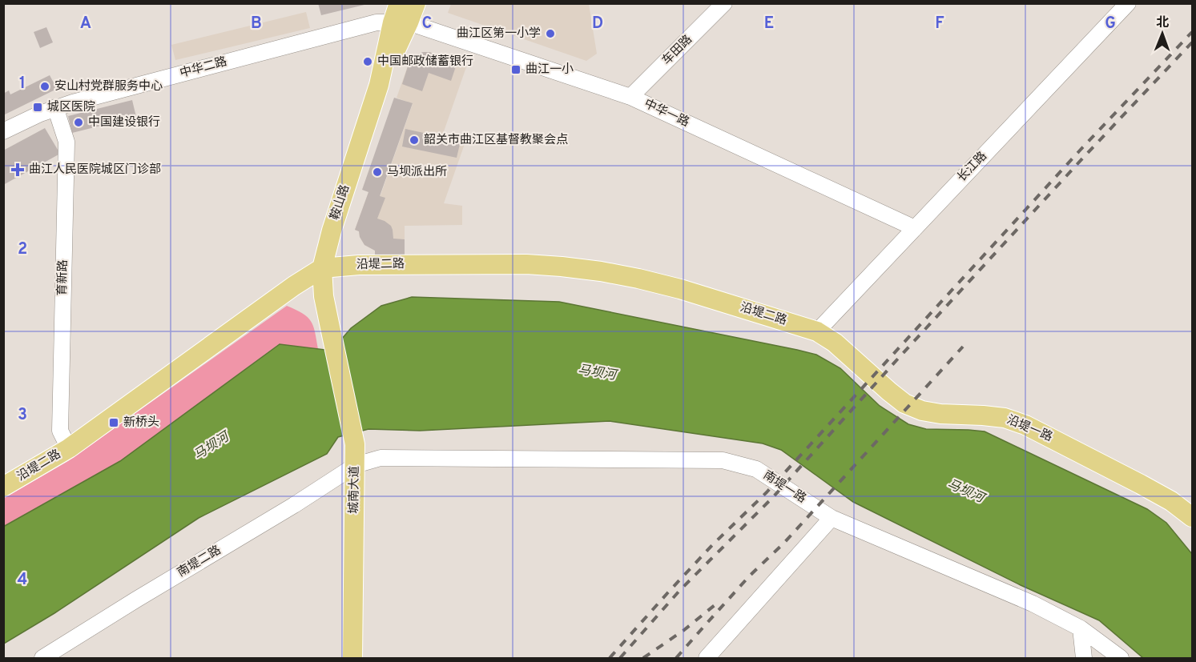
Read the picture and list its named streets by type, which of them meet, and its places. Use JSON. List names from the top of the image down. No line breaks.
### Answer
{"streets":{"main road":["鞍山路","沿堤二路","沿堤一路","城南大道"],"street":["车田路","中华二路","中华一路","长江路","育新路","南堤一路","南堤二路"]},"crossings":[["车田路","中华一路"],["中华二路","中华一路"],["中华二路","鞍山路"],["中华二路","育新路"],["中华一路","长江路"],["中华一路","鞍山路"],["长江路","沿堤二路"],["长江路","沿堤一路"],["鞍山路","沿堤二路"],["鞍山路","城南大道"],["沿堤二路","育新路"],["沿堤二路","沿堤一路"],["南堤一路","城南大道"],["南堤一路","南堤二路"],["城南大道","南堤二路"]],"water":["马坝河"],"places":{"other":["曲江区第一小学","中国邮政储蓄银行","安山村党群服务中心","中国建设银行","韶关市曲江区基督教聚会点","马坝派出所"],"transit":["曲江一小","城区医院","新桥头"],"health":["曲江人民医院城区门诊部"]},"north":"top","grid":{"columns":["A","B","C","D","E","F","G"],"rows":["1","2","3","4"]}}
